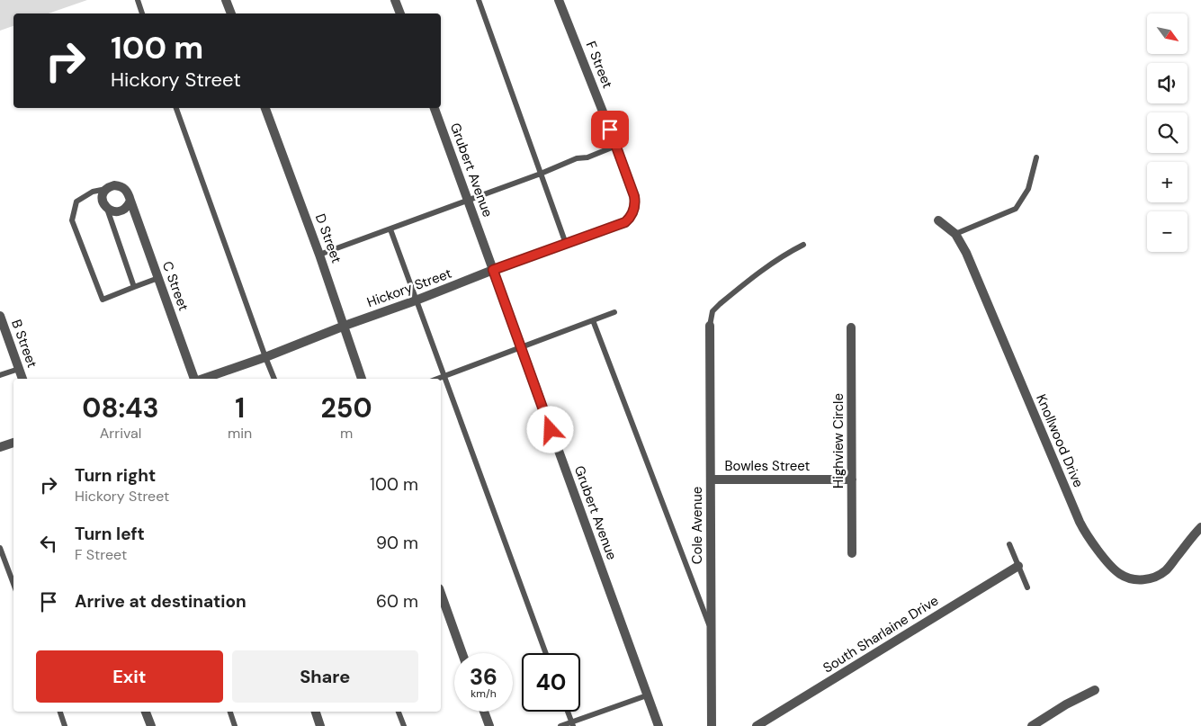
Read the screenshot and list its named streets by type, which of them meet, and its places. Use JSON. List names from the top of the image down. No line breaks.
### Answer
{"streets":{"street":["F Street","Grubert Avenue","D Street","C Street","Hickory Street","B Street","Highview Circle","Knollwood Drive","Bowles Street","Cole Avenue","South Sharlaine Drive"]},"crossings":[["F Street","Hickory Street"],["Grubert Avenue","Hickory Street"],["D Street","Hickory Street"],["Highview Circle","Bowles Street"],["Bowles Street","Cole Avenue"]],"north":"bottom right","page":{"map_buttons":["+","−"],"turn":["100 m","Hickory Street"],"eta":["08:43","Arrival","1","min","250","m"],"list":[{"name":"Turn right","note":"Hickory Street","value":"100 m"},{"name":"Turn left","note":"F Street","value":"90 m"},{"name":"Arrive at destination","value":"60 m"}],"buttons":["Exit","Share"],"speed":"36 km/h","limit":"40"}}
